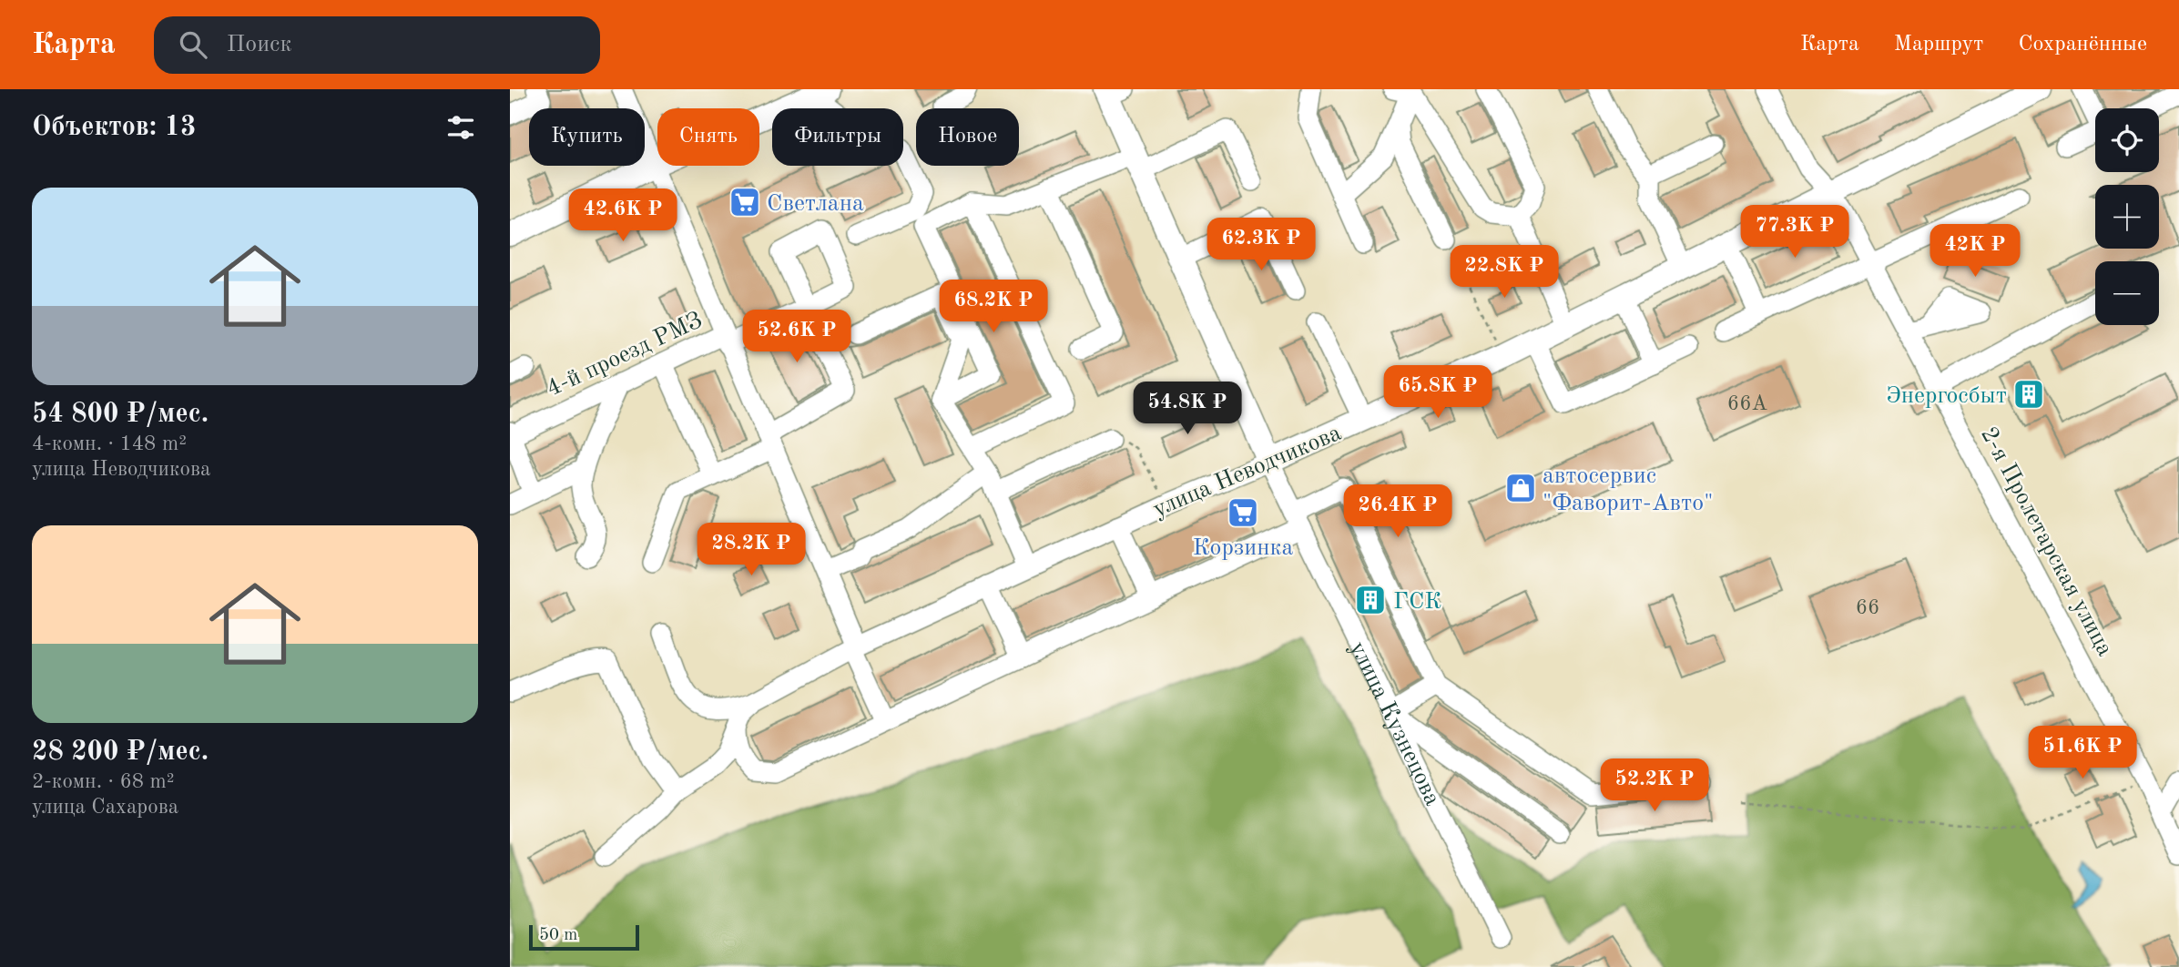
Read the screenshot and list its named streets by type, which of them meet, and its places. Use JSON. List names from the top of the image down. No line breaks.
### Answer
{"streets":{"main road":["улица Неводчикова","улица Кузнецова"],"street":["4-й проезд РМЗ","2-я Пролетарская улица"]},"crossings":[["улица Неводчикова","2-я Пролетарская улица"],["улица Неводчикова","улица Кузнецова"]],"places":{"supermarket":["Светлана","Корзинка"],"building":["Энергосбыт","ГСК"],"shop":["автосервис \"Фаворит-Авто\""]},"house_numbers":["66А","66"],"scale_bar":"50 m","page":{"header":"Карта","search":"Поиск","nav":["Карта","Маршрут","Сохранённые"],"heading":"Объектов: 13","map_buttons":["+","−"],"chip":["Купить","Снять","Фильтры","Новое"],"list":[{"name":"54 800 ₽/мес.","note":"4-комн. · 148 m² · улица Неводчикова"},{"name":"28 200 ₽/мес.","note":"2-комн. · 68 m² · улица Сахарова"}],"price":["42.6K ₽","77.3K ₽","62.3K ₽","42K ₽","22.8K ₽","68.2K ₽","52.6K ₽","65.8K ₽","54.8K ₽","26.4K ₽","28.2K ₽","51.6K ₽","52.2K ₽"],"scale":"50 m"}}
